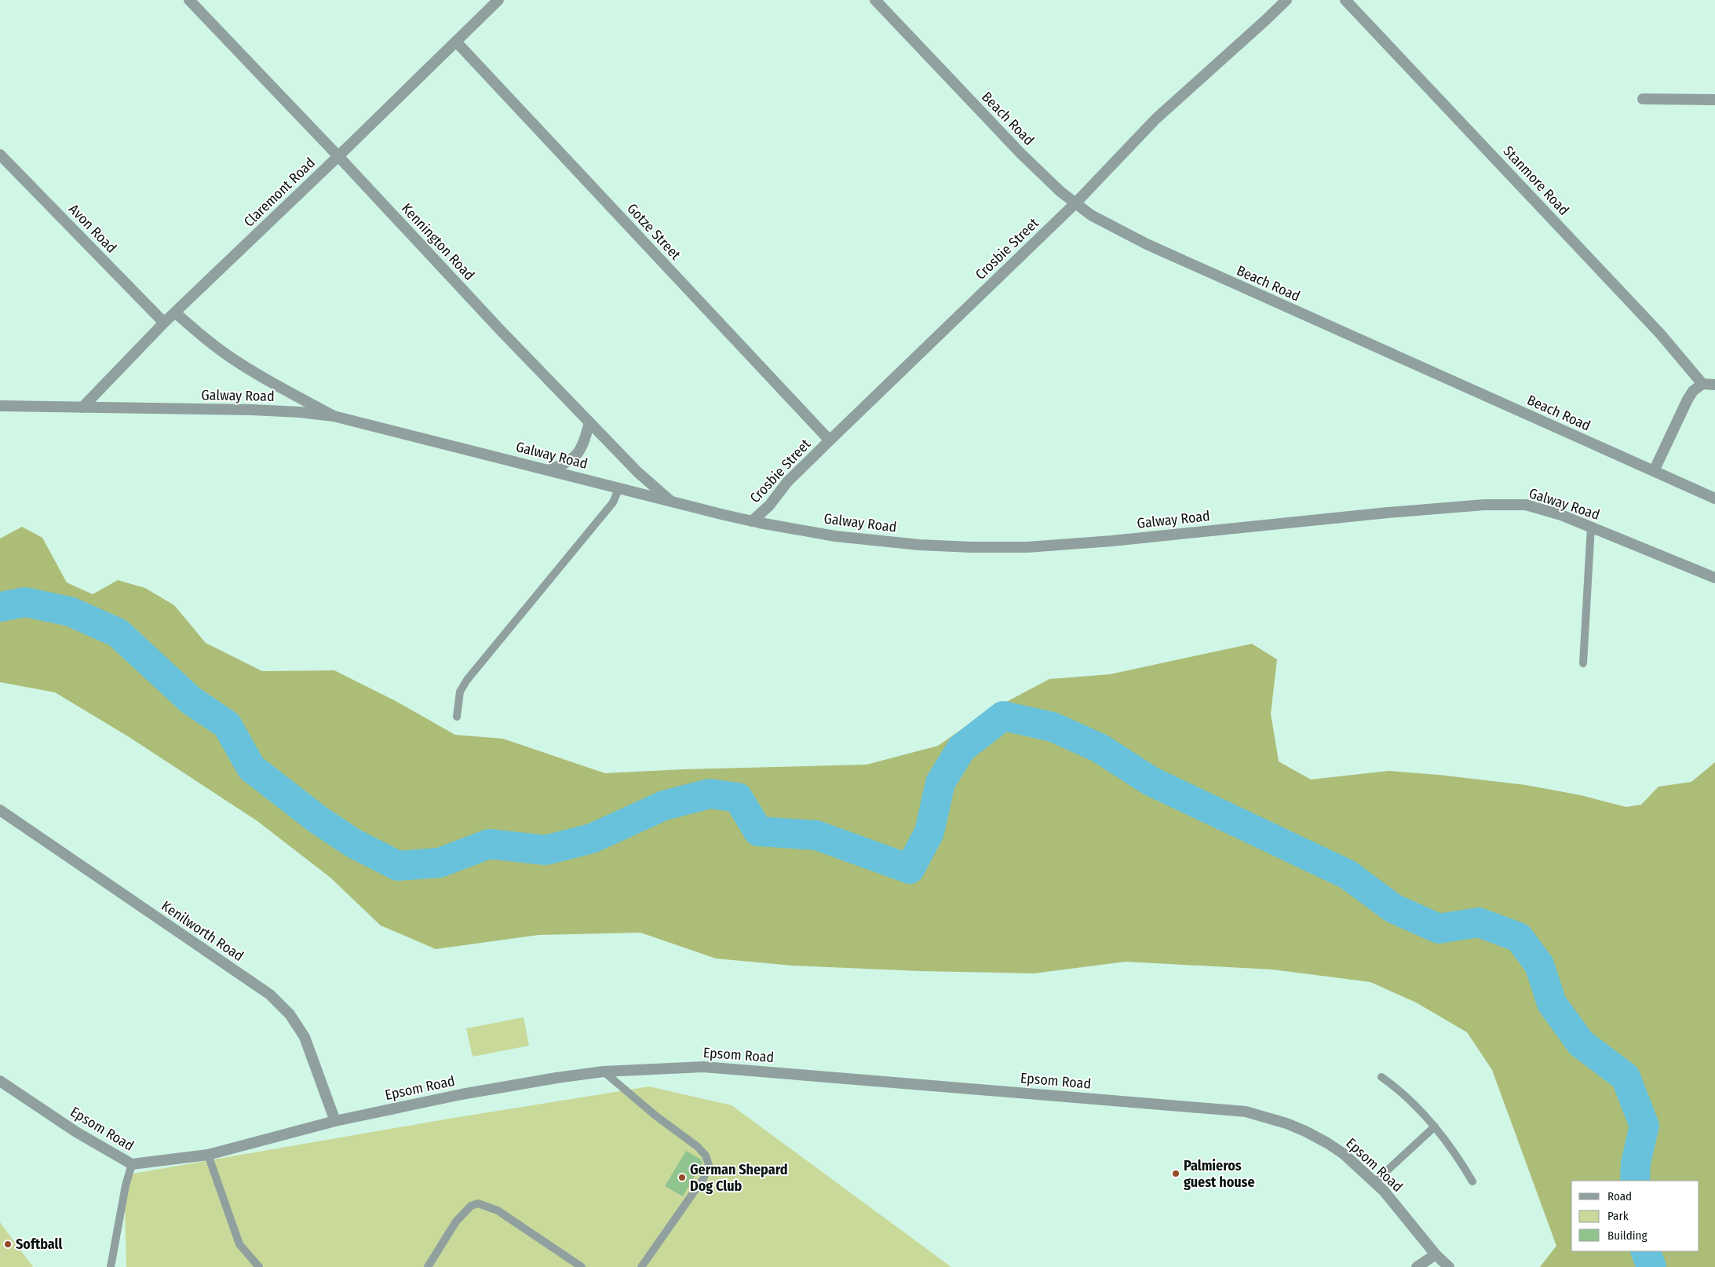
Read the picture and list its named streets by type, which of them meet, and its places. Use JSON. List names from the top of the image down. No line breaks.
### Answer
{"streets":{"street":["Beach Road","Stanmore Road","Claremont Road","Avon Road","Gotze Street","Kennington Road","Crosbie Street","Galway Road","Kenilworth Road","Epsom Road"]},"crossings":[["Beach Road","Crosbie Street"],["Claremont Road","Avon Road"],["Claremont Road","Gotze Street"],["Claremont Road","Kennington Road"],["Claremont Road","Galway Road"],["Gotze Street","Crosbie Street"],["Kennington Road","Galway Road"],["Crosbie Street","Galway Road"],["Kenilworth Road","Epsom Road"]],"places":["Palmieros guest house","German Shepard Dog Club","Softball"],"legend":["Road","Park","Building"]}
